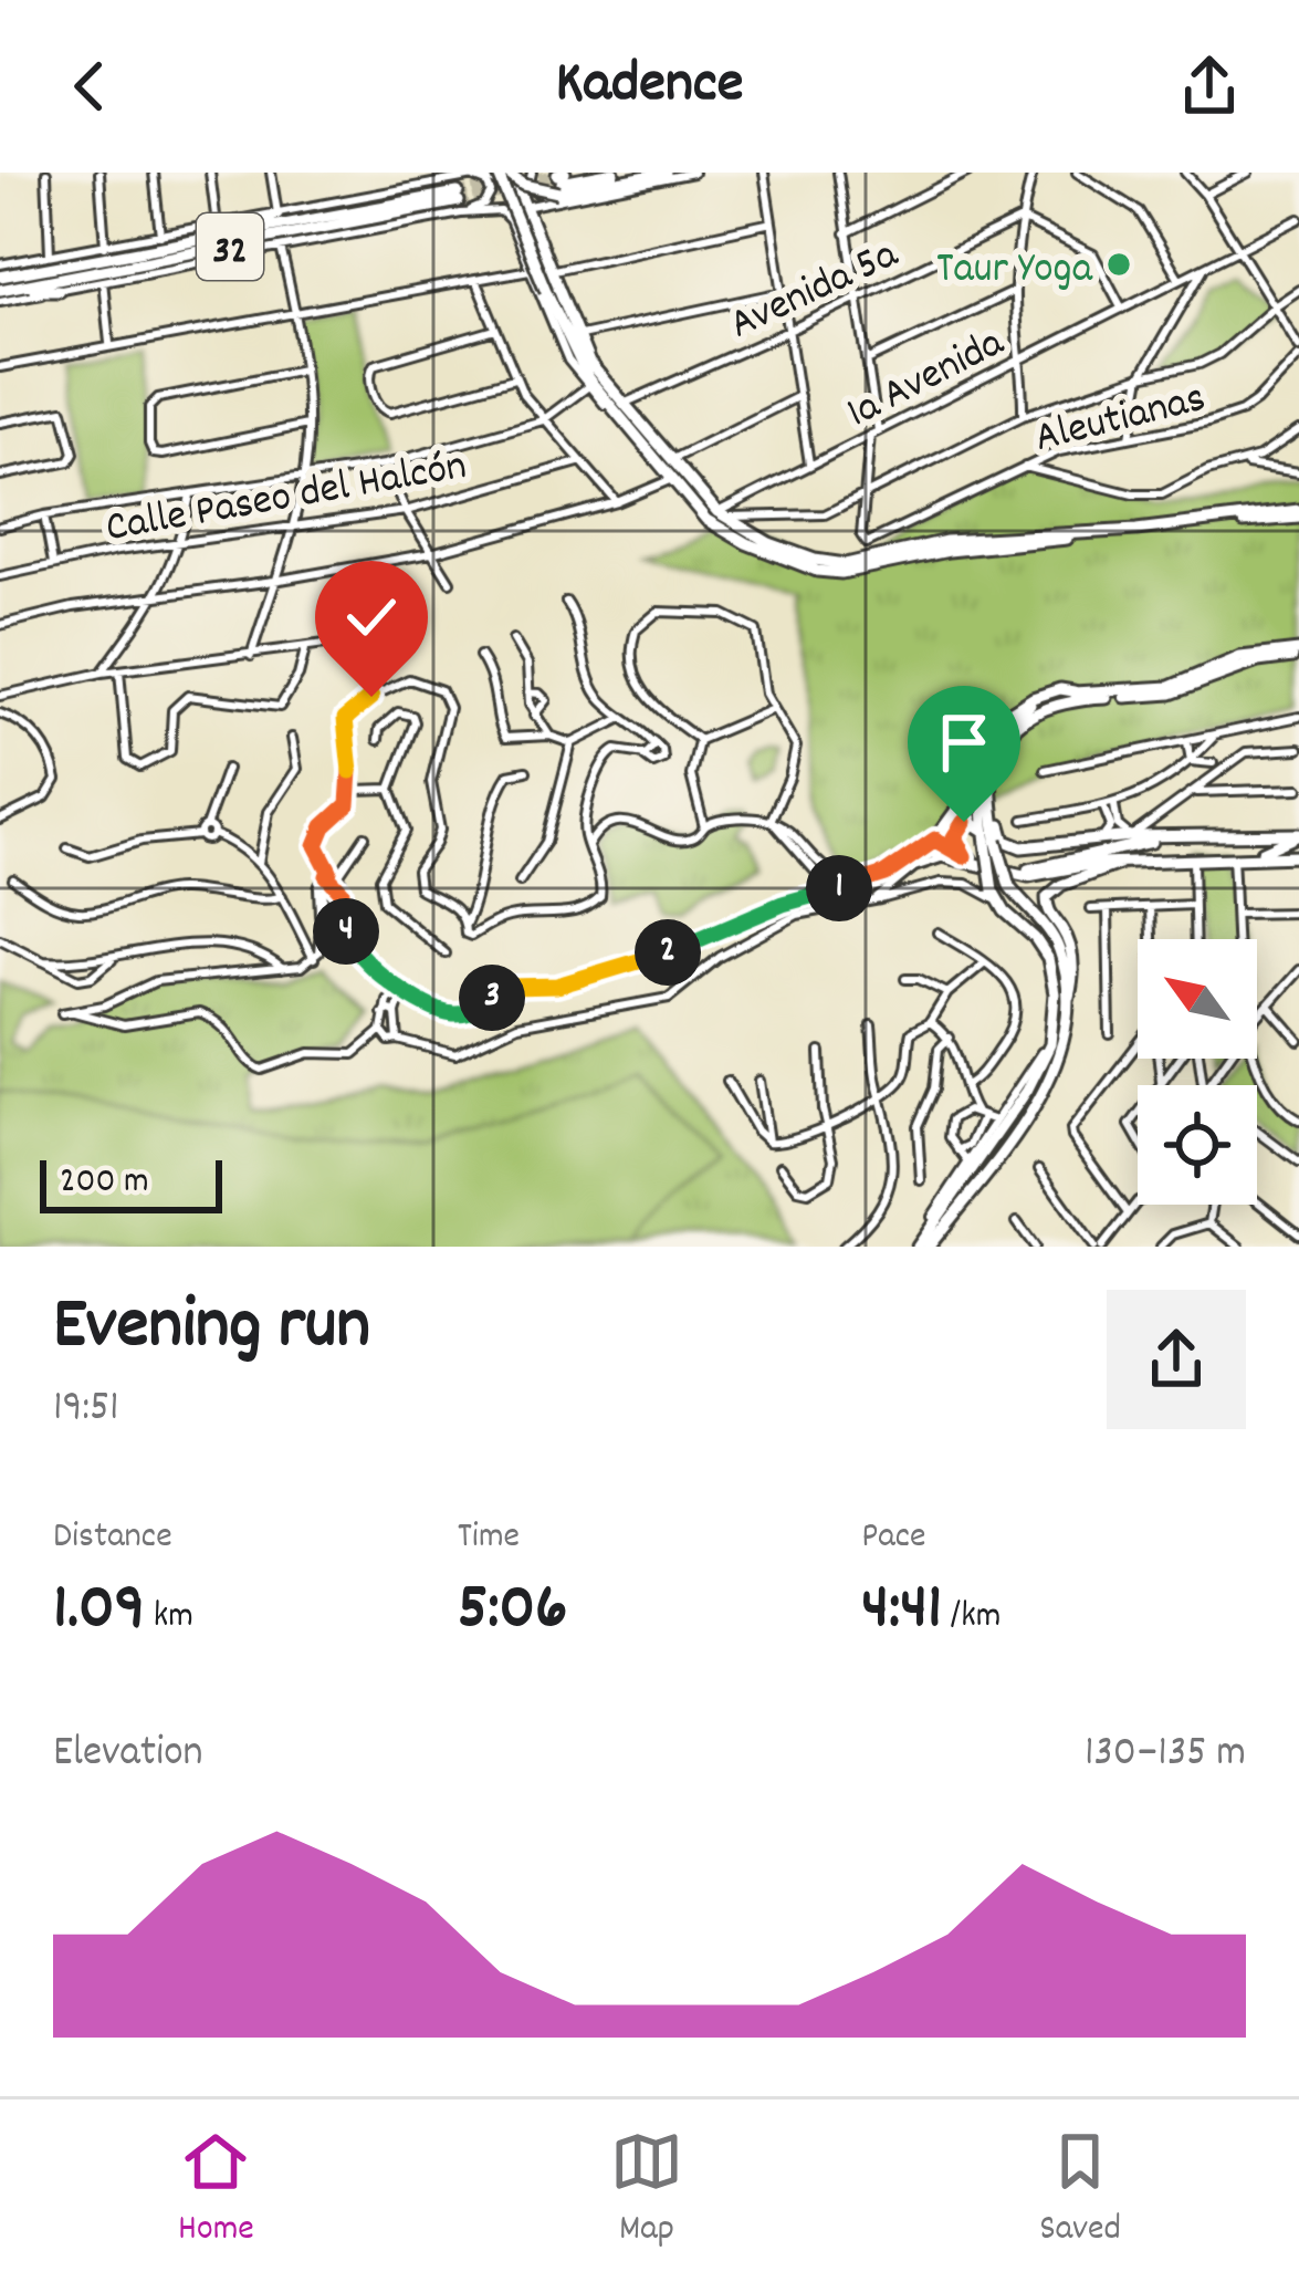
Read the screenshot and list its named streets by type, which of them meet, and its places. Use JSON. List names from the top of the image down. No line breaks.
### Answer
{"streets":{"main road":["32"],"street":["Avenida 5a","1a Avenida","Aleutianas","Calle Paseo del Halcón"]},"places":["Taur Yoga"],"scale_bar":"200 m","north":"top left","page":{"header":"Kadence","pins":["1","4","2","3"],"scale":"200 m","heading":["Evening run","19:51"],"stats":[["Distance","1.09 km"],["Time","5:06"],["Pace","4:41 /km"]],"chart":["Elevation","130–135 m"],"tabs":["Home","Map","Saved"]}}
